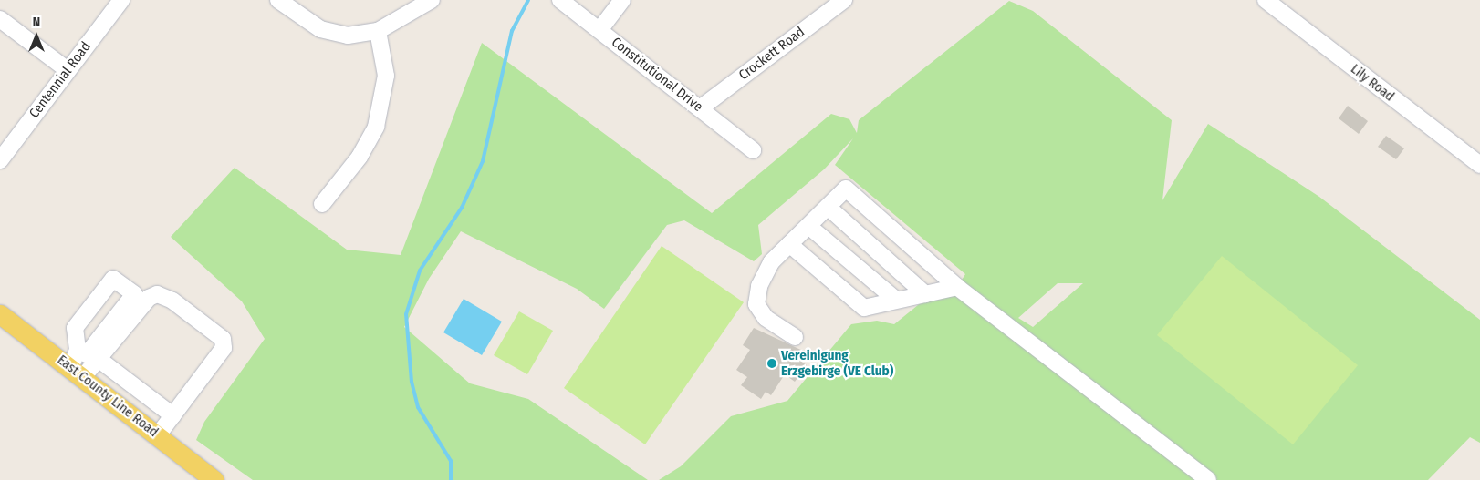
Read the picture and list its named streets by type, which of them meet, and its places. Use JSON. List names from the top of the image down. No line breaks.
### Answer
{"streets":{"main road":["East County Line Road"],"street":["Crockett Road","Constitutional Drive","Centennial Road","Lily Road"]},"crossings":[["Crockett Road","Constitutional Drive"]],"places":["Vereinigung Erzgebirge (VE Club)"],"north":"top"}
